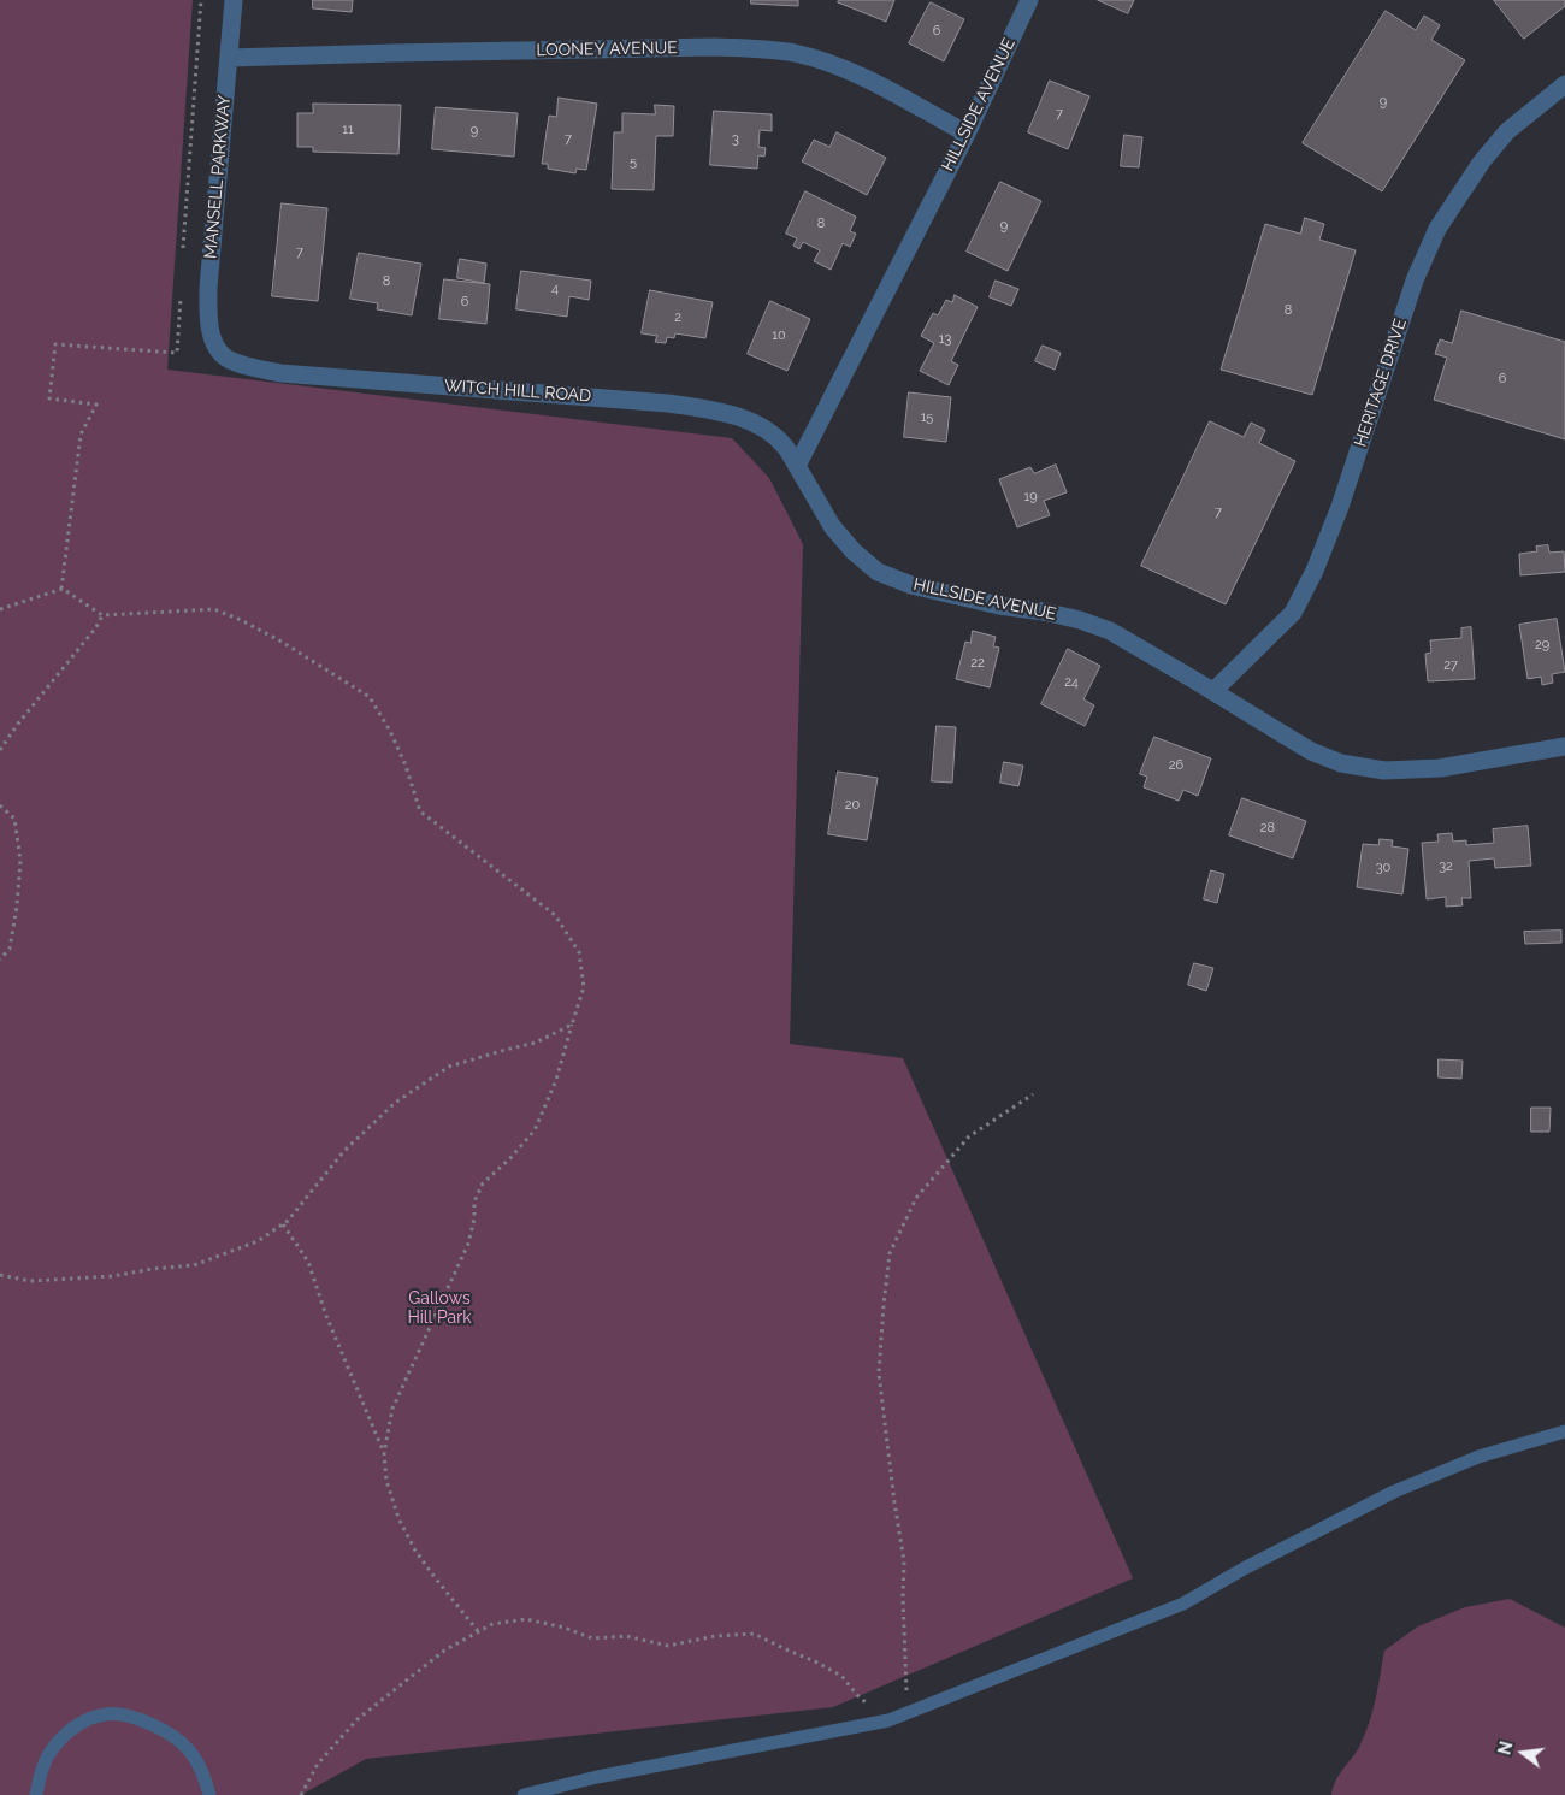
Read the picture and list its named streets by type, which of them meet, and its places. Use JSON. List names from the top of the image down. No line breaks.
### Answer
{"streets":{"street":["LOONEY AVENUE","HILLSIDE AVENUE","MANSELL PARKWAY","HERITAGE DRIVE","WITCH HILL ROAD"]},"crossings":[["LOONEY AVENUE","HILLSIDE AVENUE"],["LOONEY AVENUE","MANSELL PARKWAY"],["HILLSIDE AVENUE","HERITAGE DRIVE"],["HILLSIDE AVENUE","WITCH HILL ROAD"],["MANSELL PARKWAY","WITCH HILL ROAD"]],"parks":["Gallows Hill Park"],"house_numbers":["6","9","7","11","9","7","3","5","8","9","7","8","4","6","8","2","10","13","6","15","19","7","29","22","27","24","26","20","28","32","30"],"north":"left"}
